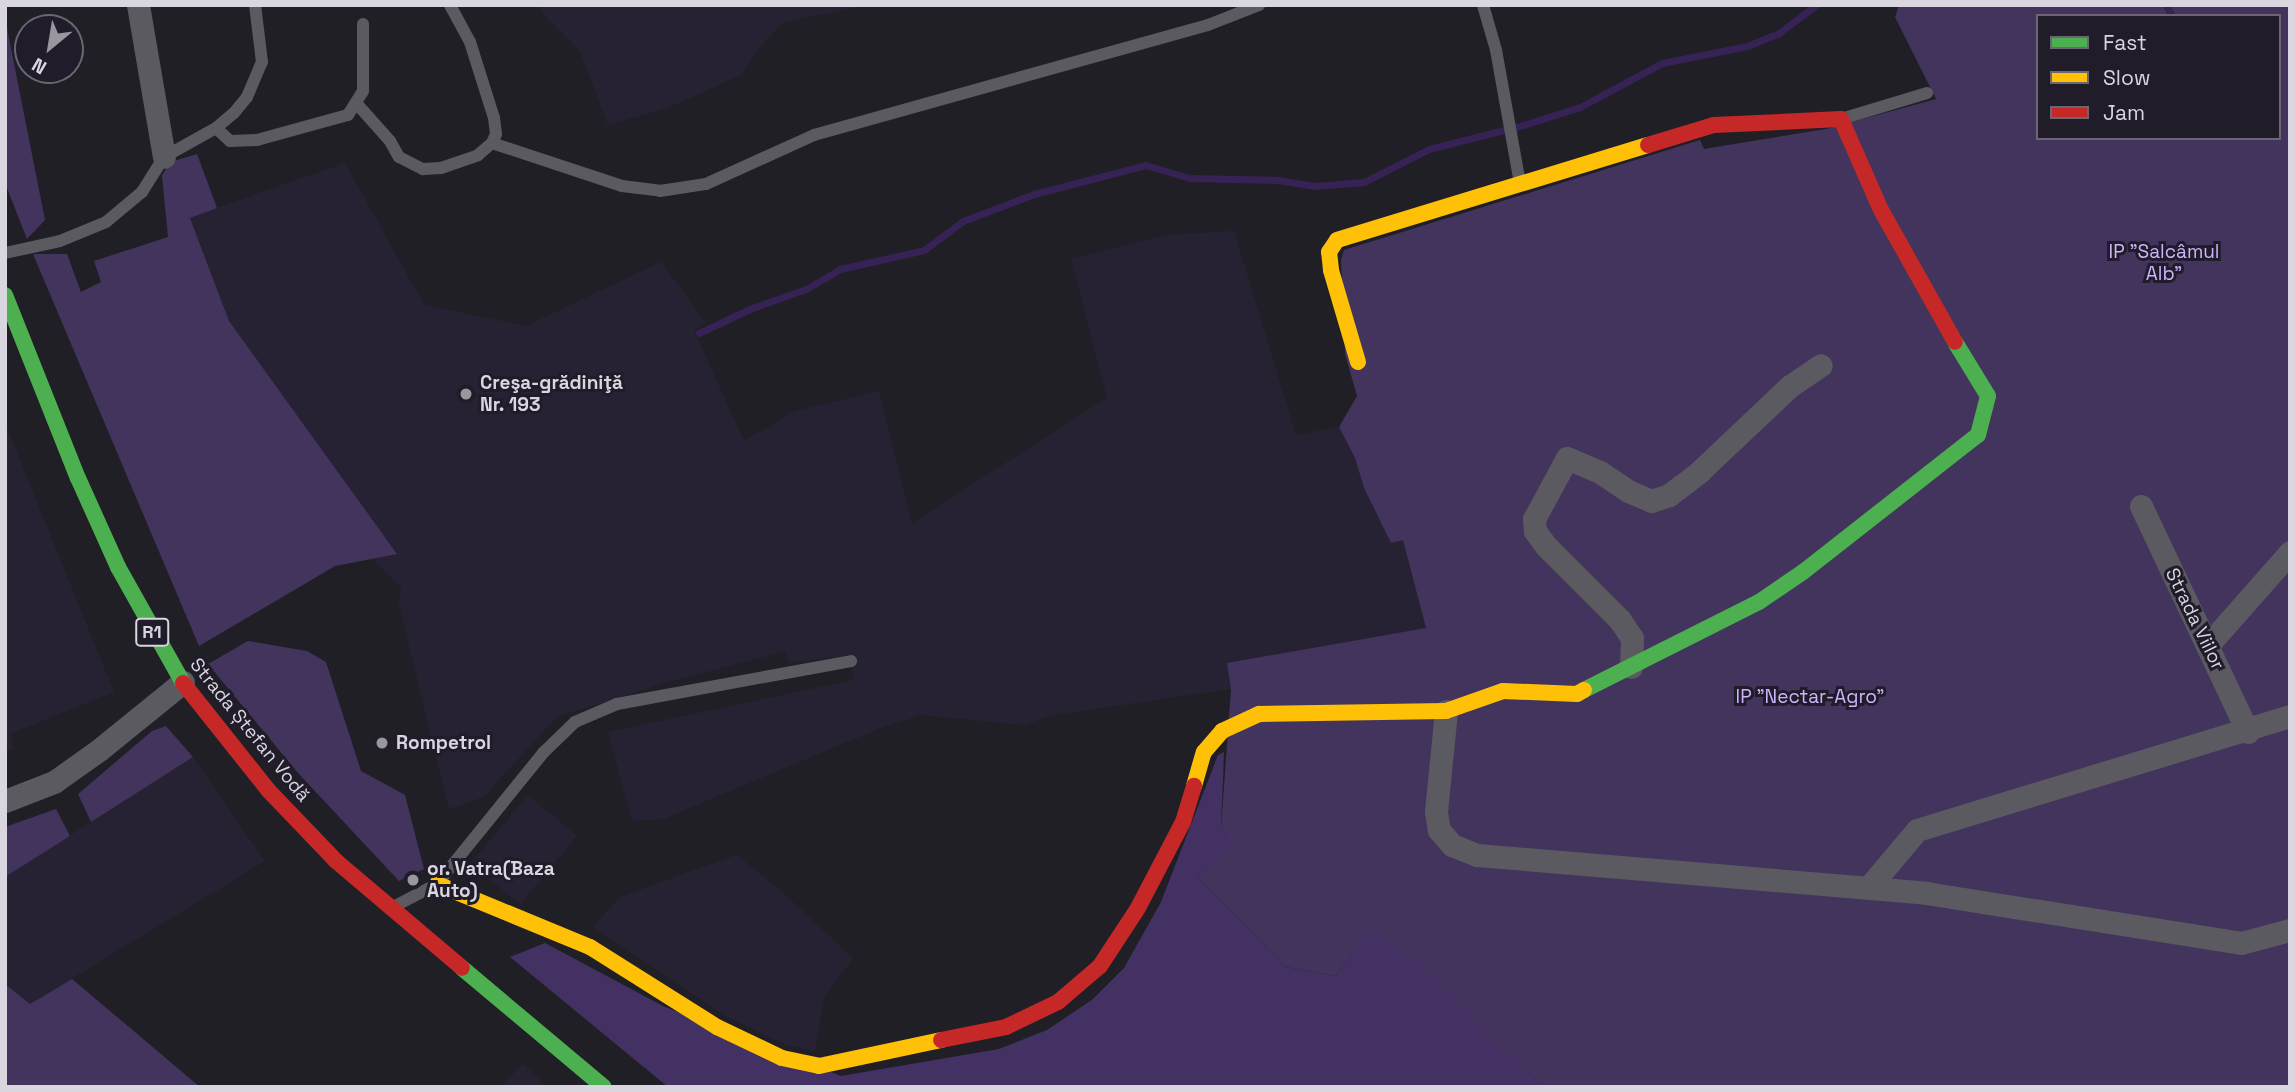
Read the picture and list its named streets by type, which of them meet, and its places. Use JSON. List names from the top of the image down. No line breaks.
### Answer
{"streets":{"main road":["R1","Strada Ștefan Vodă"],"street":["Strada Viilor"]},"parks":["IP \"Salcâmul Alb\"","IP \"Nectar-Agro\""],"places":["Creşa-grădiniţă Nr. 193","Rompetrol","or. Vatra(Baza Auto)"],"legend":["Fast","Slow","Jam"],"north":"bottom left"}
